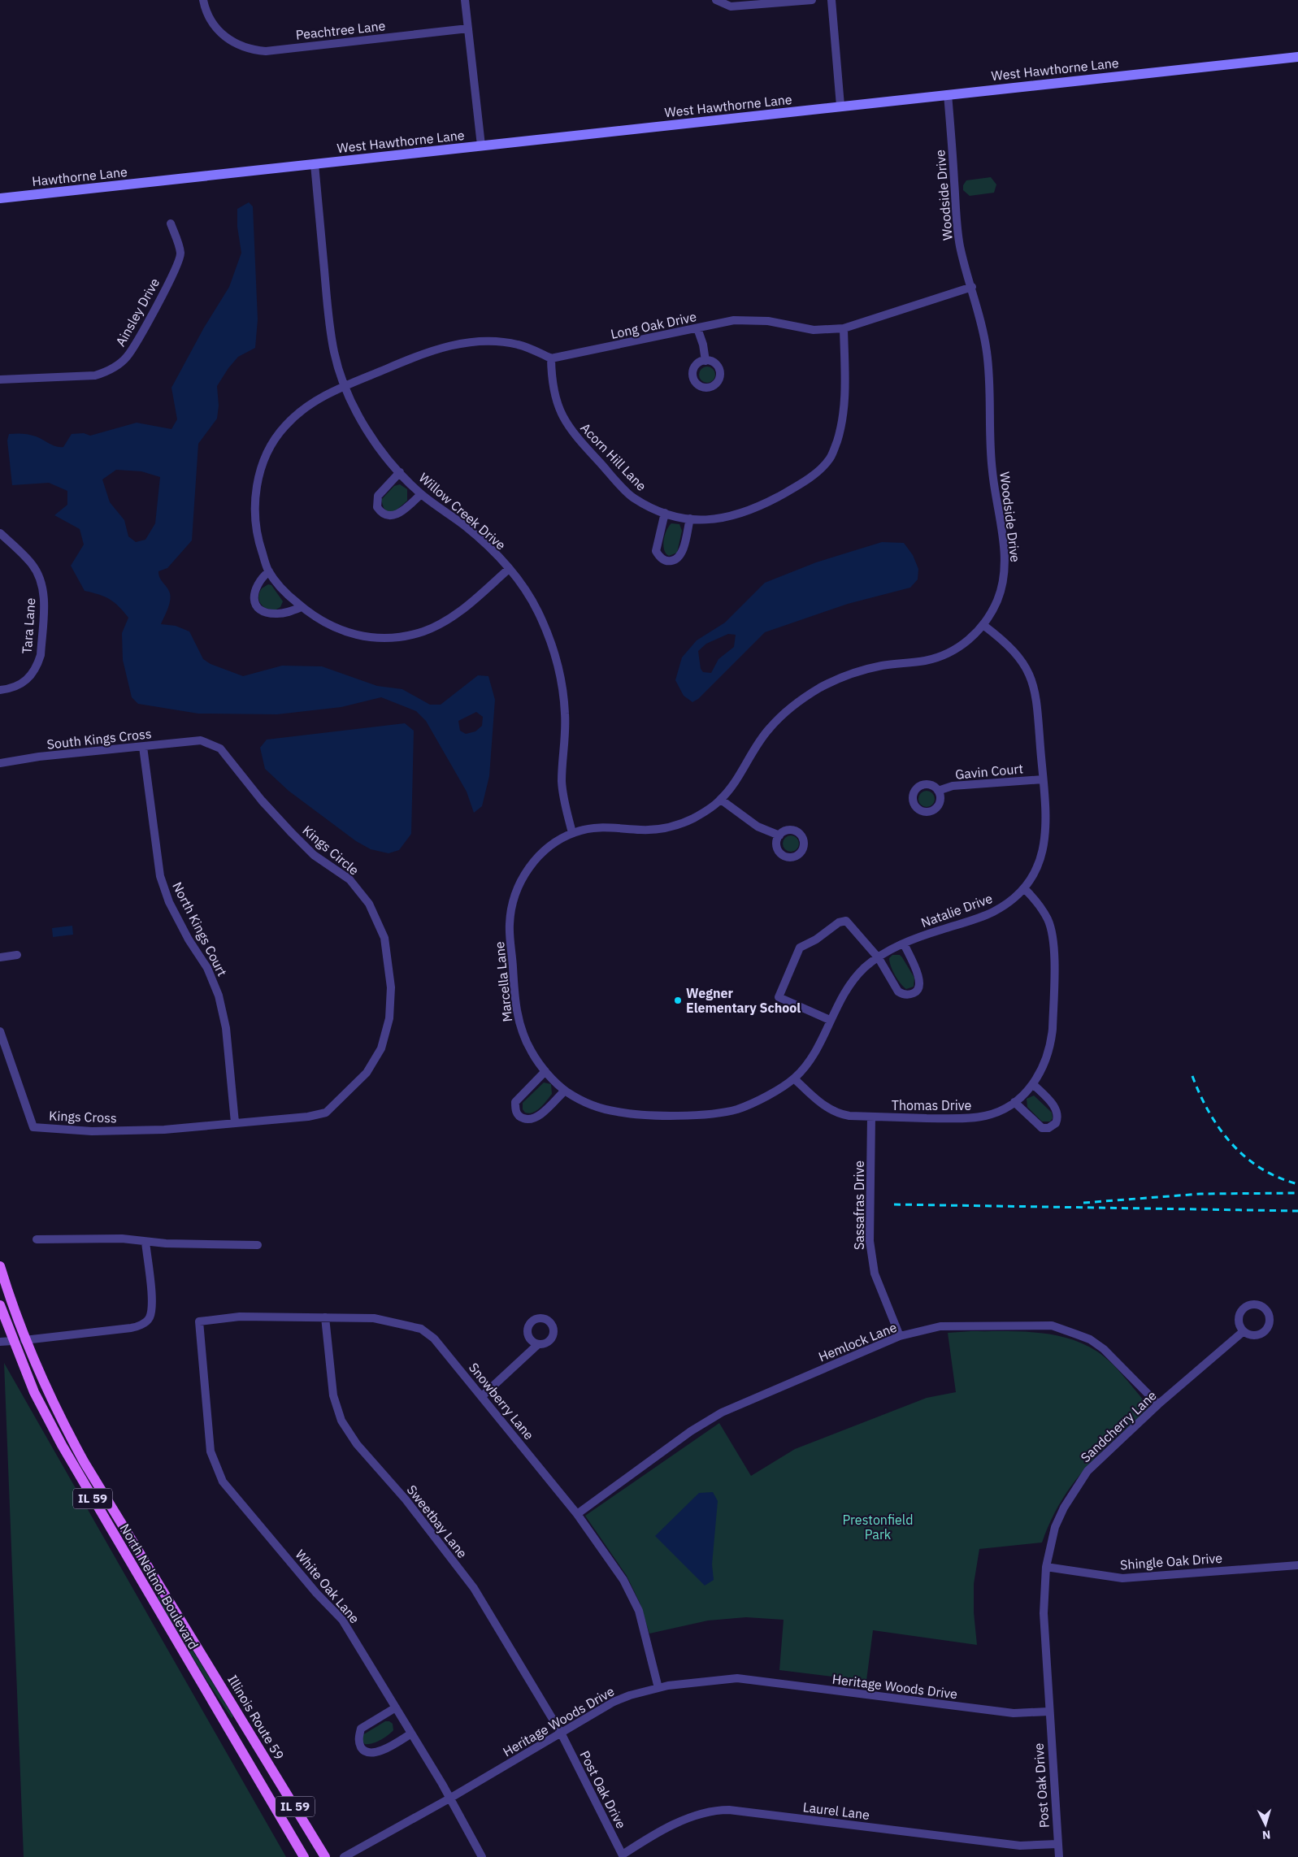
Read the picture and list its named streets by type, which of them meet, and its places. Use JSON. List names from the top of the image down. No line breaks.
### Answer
{"streets":{"main road":["IL 59","North Neltnor Boulevard","Illinois Route 59"],"street":["Peachtree Lane","West Hawthorne Lane","Hawthorne Lane","Woodside Drive","Ainsley Drive","Long Oak Drive","Acorn Hill Lane","Willow Creek Drive","Tara Lane","South Kings Cross","Gavin Court","Kings Circle","Natalie Drive","North Kings Court","Marcella Lane","Thomas Drive","Kings Cross","Sassafras Drive","Hemlock Lane","Snowberry Lane","Sandcherry Lane","Sweetbay Lane","Shingle Oak Drive","White Oak Lane","Heritage Woods Drive","Post Oak Drive","Laurel Lane"]},"crossings":[["West Hawthorne Lane","Hawthorne Lane"],["West Hawthorne Lane","Woodside Drive"],["West Hawthorne Lane","Willow Creek Drive"],["Woodside Drive","Long Oak Drive"],["Woodside Drive","Willow Creek Drive"],["Woodside Drive","Natalie Drive"],["Woodside Drive","Marcella Lane"],["Long Oak Drive","Acorn Hill Lane"],["Willow Creek Drive","Marcella Lane"],["South Kings Cross","Kings Circle"],["South Kings Cross","North Kings Court"],["Gavin Court","Natalie Drive"],["Kings Circle","North Kings Court"],["Kings Circle","Kings Cross"],["Natalie Drive","Marcella Lane"],["Natalie Drive","Thomas Drive"],["Marcella Lane","Thomas Drive"],["Thomas Drive","Sassafras Drive"],["Sassafras Drive","Hemlock Lane"],["Hemlock Lane","Snowberry Lane"],["Hemlock Lane","Sandcherry Lane"],["Snowberry Lane","Sweetbay Lane"],["Snowberry Lane","White Oak Lane"],["Snowberry Lane","Heritage Woods Drive"],["Sandcherry Lane","Shingle Oak Drive"],["Sandcherry Lane","Heritage Woods Drive"],["Sandcherry Lane","Post Oak Drive"],["Sweetbay Lane","Heritage Woods Drive"],["Sweetbay Lane","Post Oak Drive"],["North Neltnor Boulevard","Illinois Route 59"],["White Oak Lane","Heritage Woods Drive"],["Heritage Woods Drive","Post Oak Drive"],["Post Oak Drive","Laurel Lane"]],"parks":["Prestonfield Park"],"places":["Wegner Elementary School"],"north":"bottom"}
